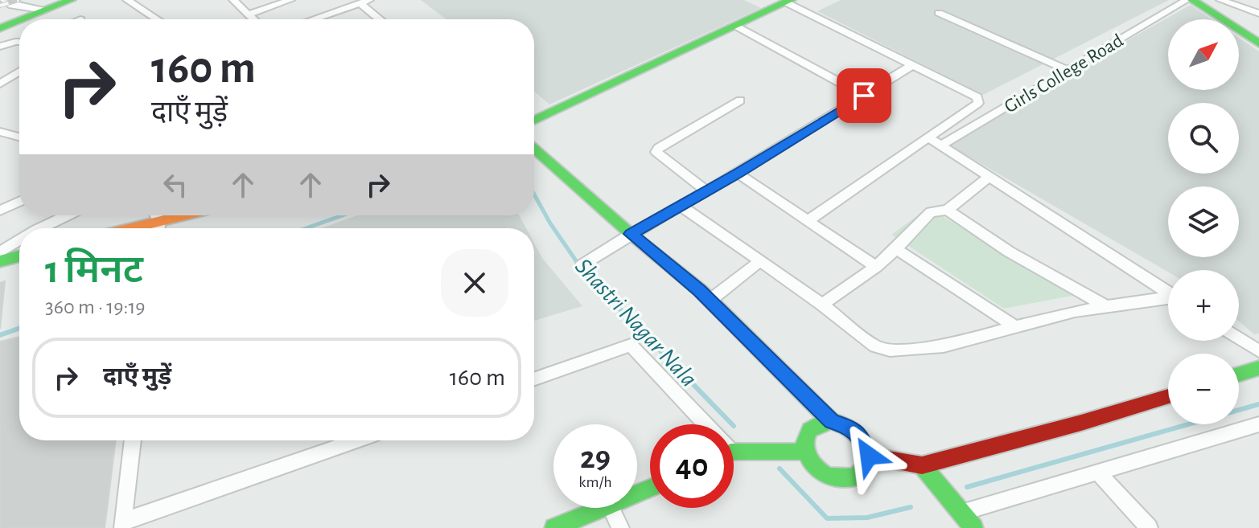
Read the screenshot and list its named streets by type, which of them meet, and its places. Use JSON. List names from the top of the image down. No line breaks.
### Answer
{"streets":{"street":["Girls College Road"]},"water":["Shastri Nagar Nala"],"north":"top right","page":{"map_buttons":["+","−"],"turn":["160 m","दाएँ मुड़ें"],"heading":["1 मिनट","360 m · 19:19"],"list":[{"name":"दाएँ मुड़ें","value":"160 m"}],"speed":"29 km/h","limit":"40"}}
